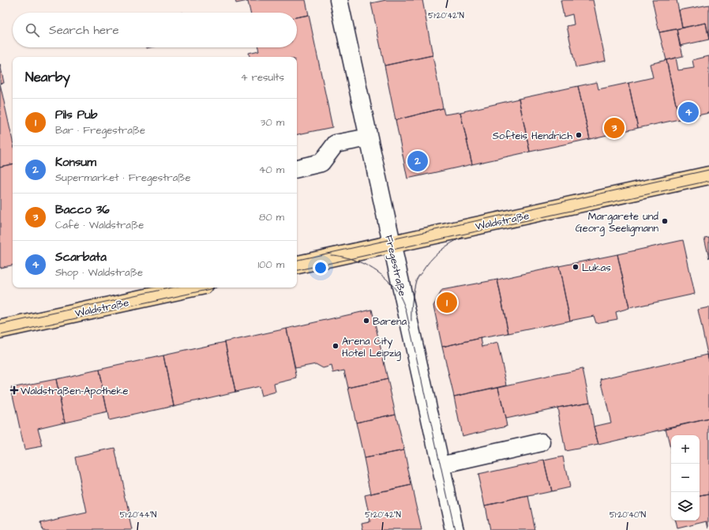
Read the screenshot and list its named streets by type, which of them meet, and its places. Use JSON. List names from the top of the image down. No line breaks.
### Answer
{"streets":{"main road":["Waldstraße"],"street":["Fregestraße"]},"crossings":[["Waldstraße","Fregestraße"]],"places":{"other":["Softeis Hendrich","Margarete und Georg Seeligmann","Lukas","Barena","Arena City Hotel Leipzig"],"health":["Waldstraßen-Apotheke"]},"page":{"search":"Search here","heading":["Nearby","4 results"],"list":[{"mark":"1","name":"Pils Pub","note":"Bar · Fregestraße","value":"30 m"},{"mark":"2","name":"Konsum","note":"Supermarket · Fregestraße","value":"40 m"},{"mark":"3","name":"Bacco 36","note":"Café · Waldstraße","value":"80 m"},{"mark":"4","name":"Scarbata","note":"Shop · Waldstraße","value":"100 m"}],"pins":["4","3","2","1"],"map_buttons":["+","−"]},"coordinates":["51°20'42\"N","51°20'44\"N","51°20'40\"N"]}
